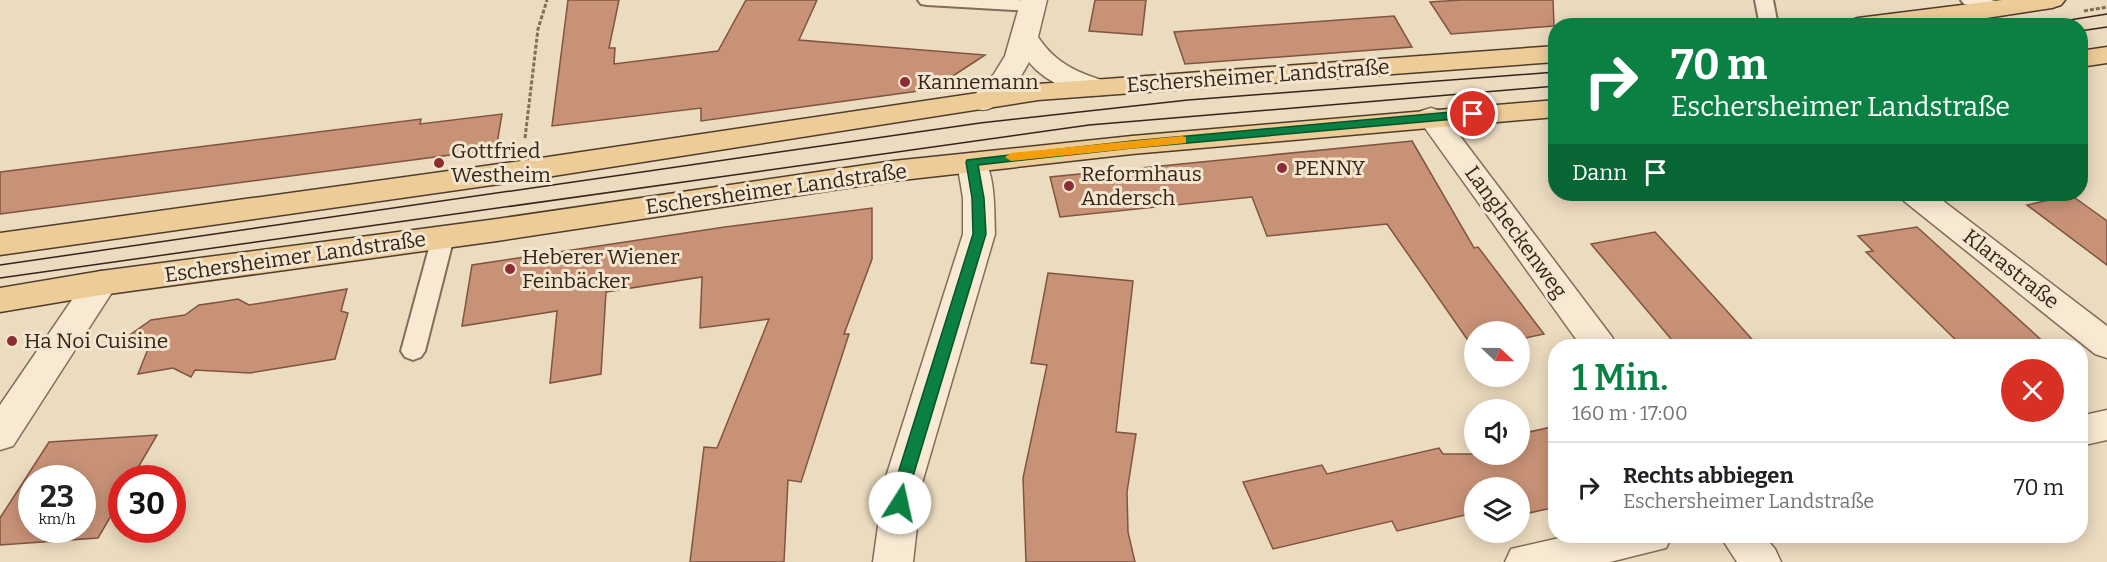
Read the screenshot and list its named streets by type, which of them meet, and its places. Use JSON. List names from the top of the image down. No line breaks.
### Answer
{"streets":{"main road":["Eschersheimer Landstraße"],"street":["Langheckenweg","Klarastraße"]},"crossings":[["Eschersheimer Landstraße","Langheckenweg"]],"places":["Kannemann","Gottfried Westheim","PENNY","Reformhaus Andersch","Heberer Wiener Feinbäcker","Ha Noi Cuisine"],"north":"right","page":{"turn":["70 m","Eschersheimer Landstraße"],"then":"Dann","heading":["1 Min.","160 m · 17:00"],"list":[{"name":"Rechts abbiegen","note":"Eschersheimer Landstraße","value":"70 m"}],"speed":"23 km/h","limit":"30"}}
